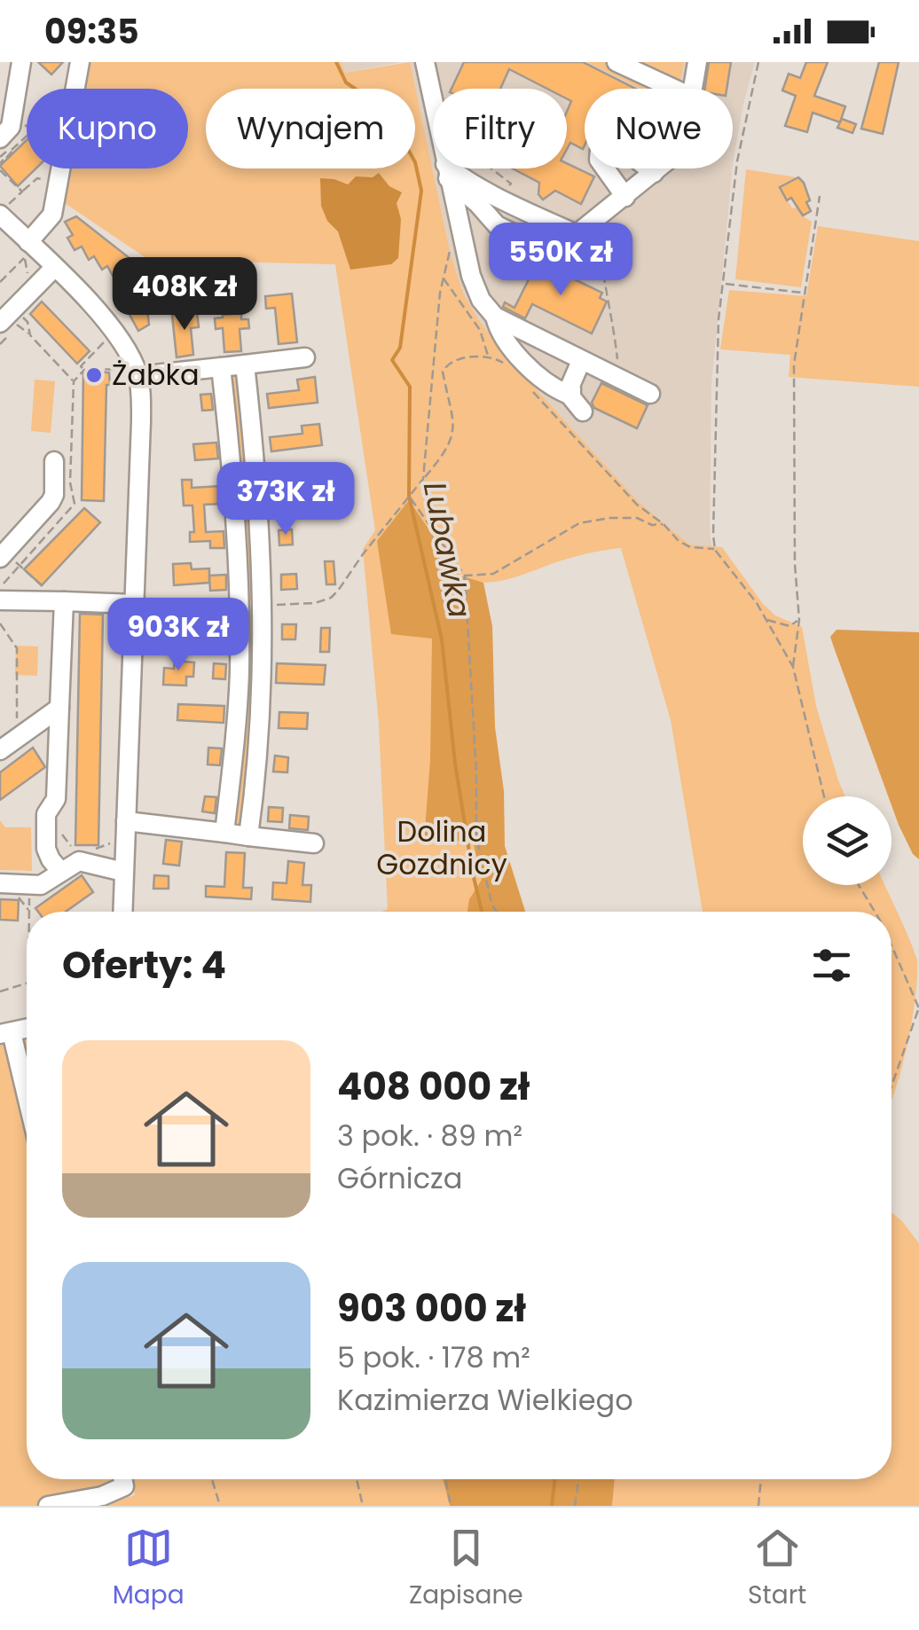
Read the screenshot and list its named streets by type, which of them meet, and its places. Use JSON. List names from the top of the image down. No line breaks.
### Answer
{"water":["Lubawka"],"parks":["Dolina Gozdnicy"],"places":["Żabka"],"page":{"status":"09:35","chip":["Kupno","Wynajem","Filtry","Nowe"],"price":["550K zł","408K zł","373K zł","903K zł"],"heading":"Oferty: 4","list":[{"name":"408 000 zł","note":"3 pok. · 89 m² · Górnicza"},{"name":"903 000 zł","note":"5 pok. · 178 m² · Kazimierza Wielkiego"}],"tabs":["Mapa","Zapisane","Start"]}}
